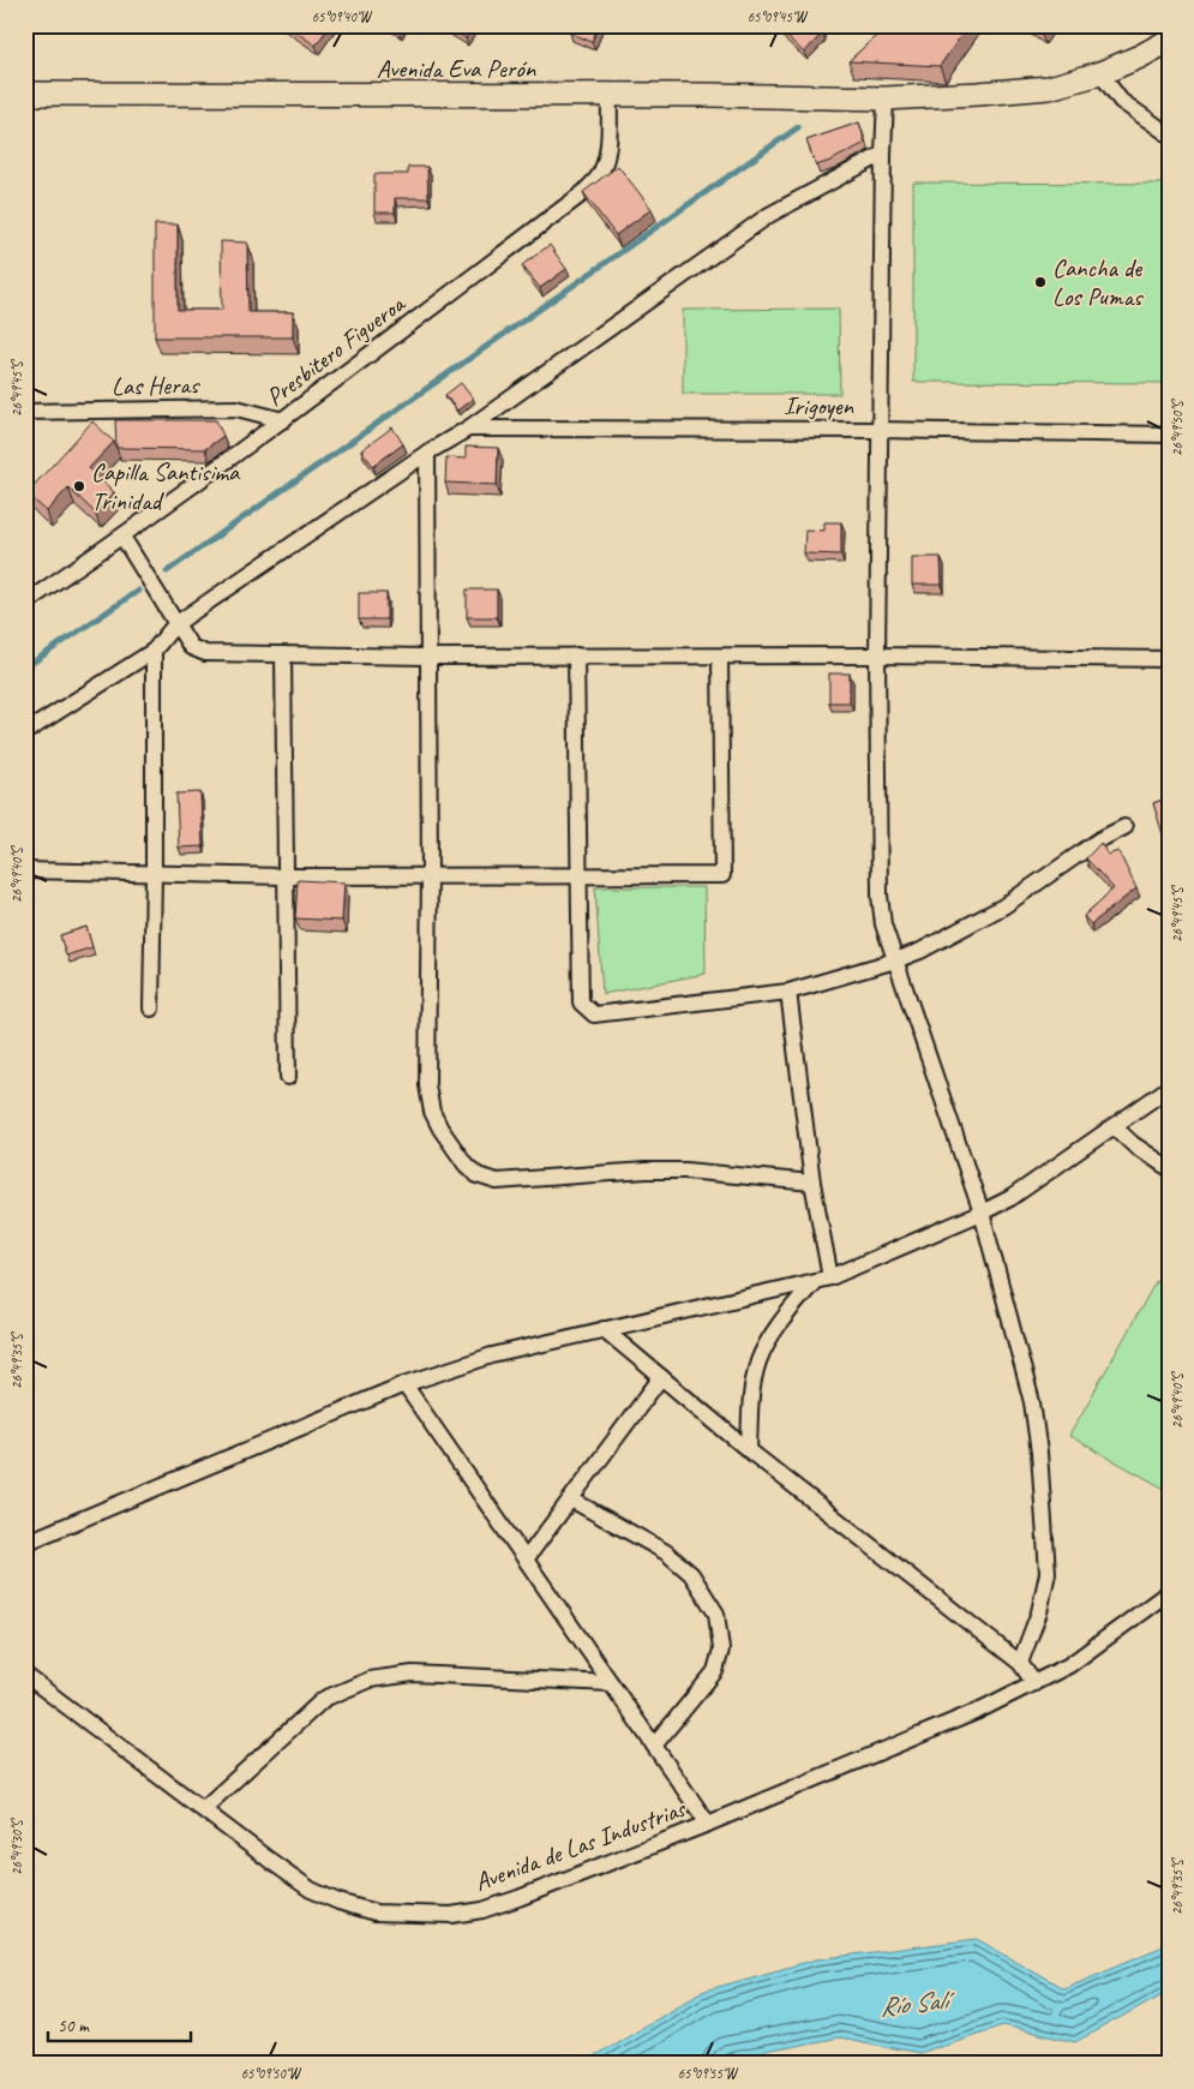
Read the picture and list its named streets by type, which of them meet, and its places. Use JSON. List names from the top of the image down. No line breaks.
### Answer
{"streets":{"main road":["Avenida Eva Perón"],"street":["Presbitero Figueroa","Las Heras","Irigoyen","Avenida de Las Industrias"]},"crossings":[["Avenida Eva Perón","Presbitero Figueroa"],["Presbitero Figueroa","Las Heras"]],"water":["Río Salí"],"places":["Cancha de Los Pumas","Capilla Santisima Trinidad"],"scale_bar":"50 m","coordinates":["65°09'40\"W","65°09'45\"W","26°49'45\"S","26°49'50\"S","26°49'40\"S","26°49'35\"S","26°49'30\"S","65°09'50\"W","65°09'55\"W"]}
